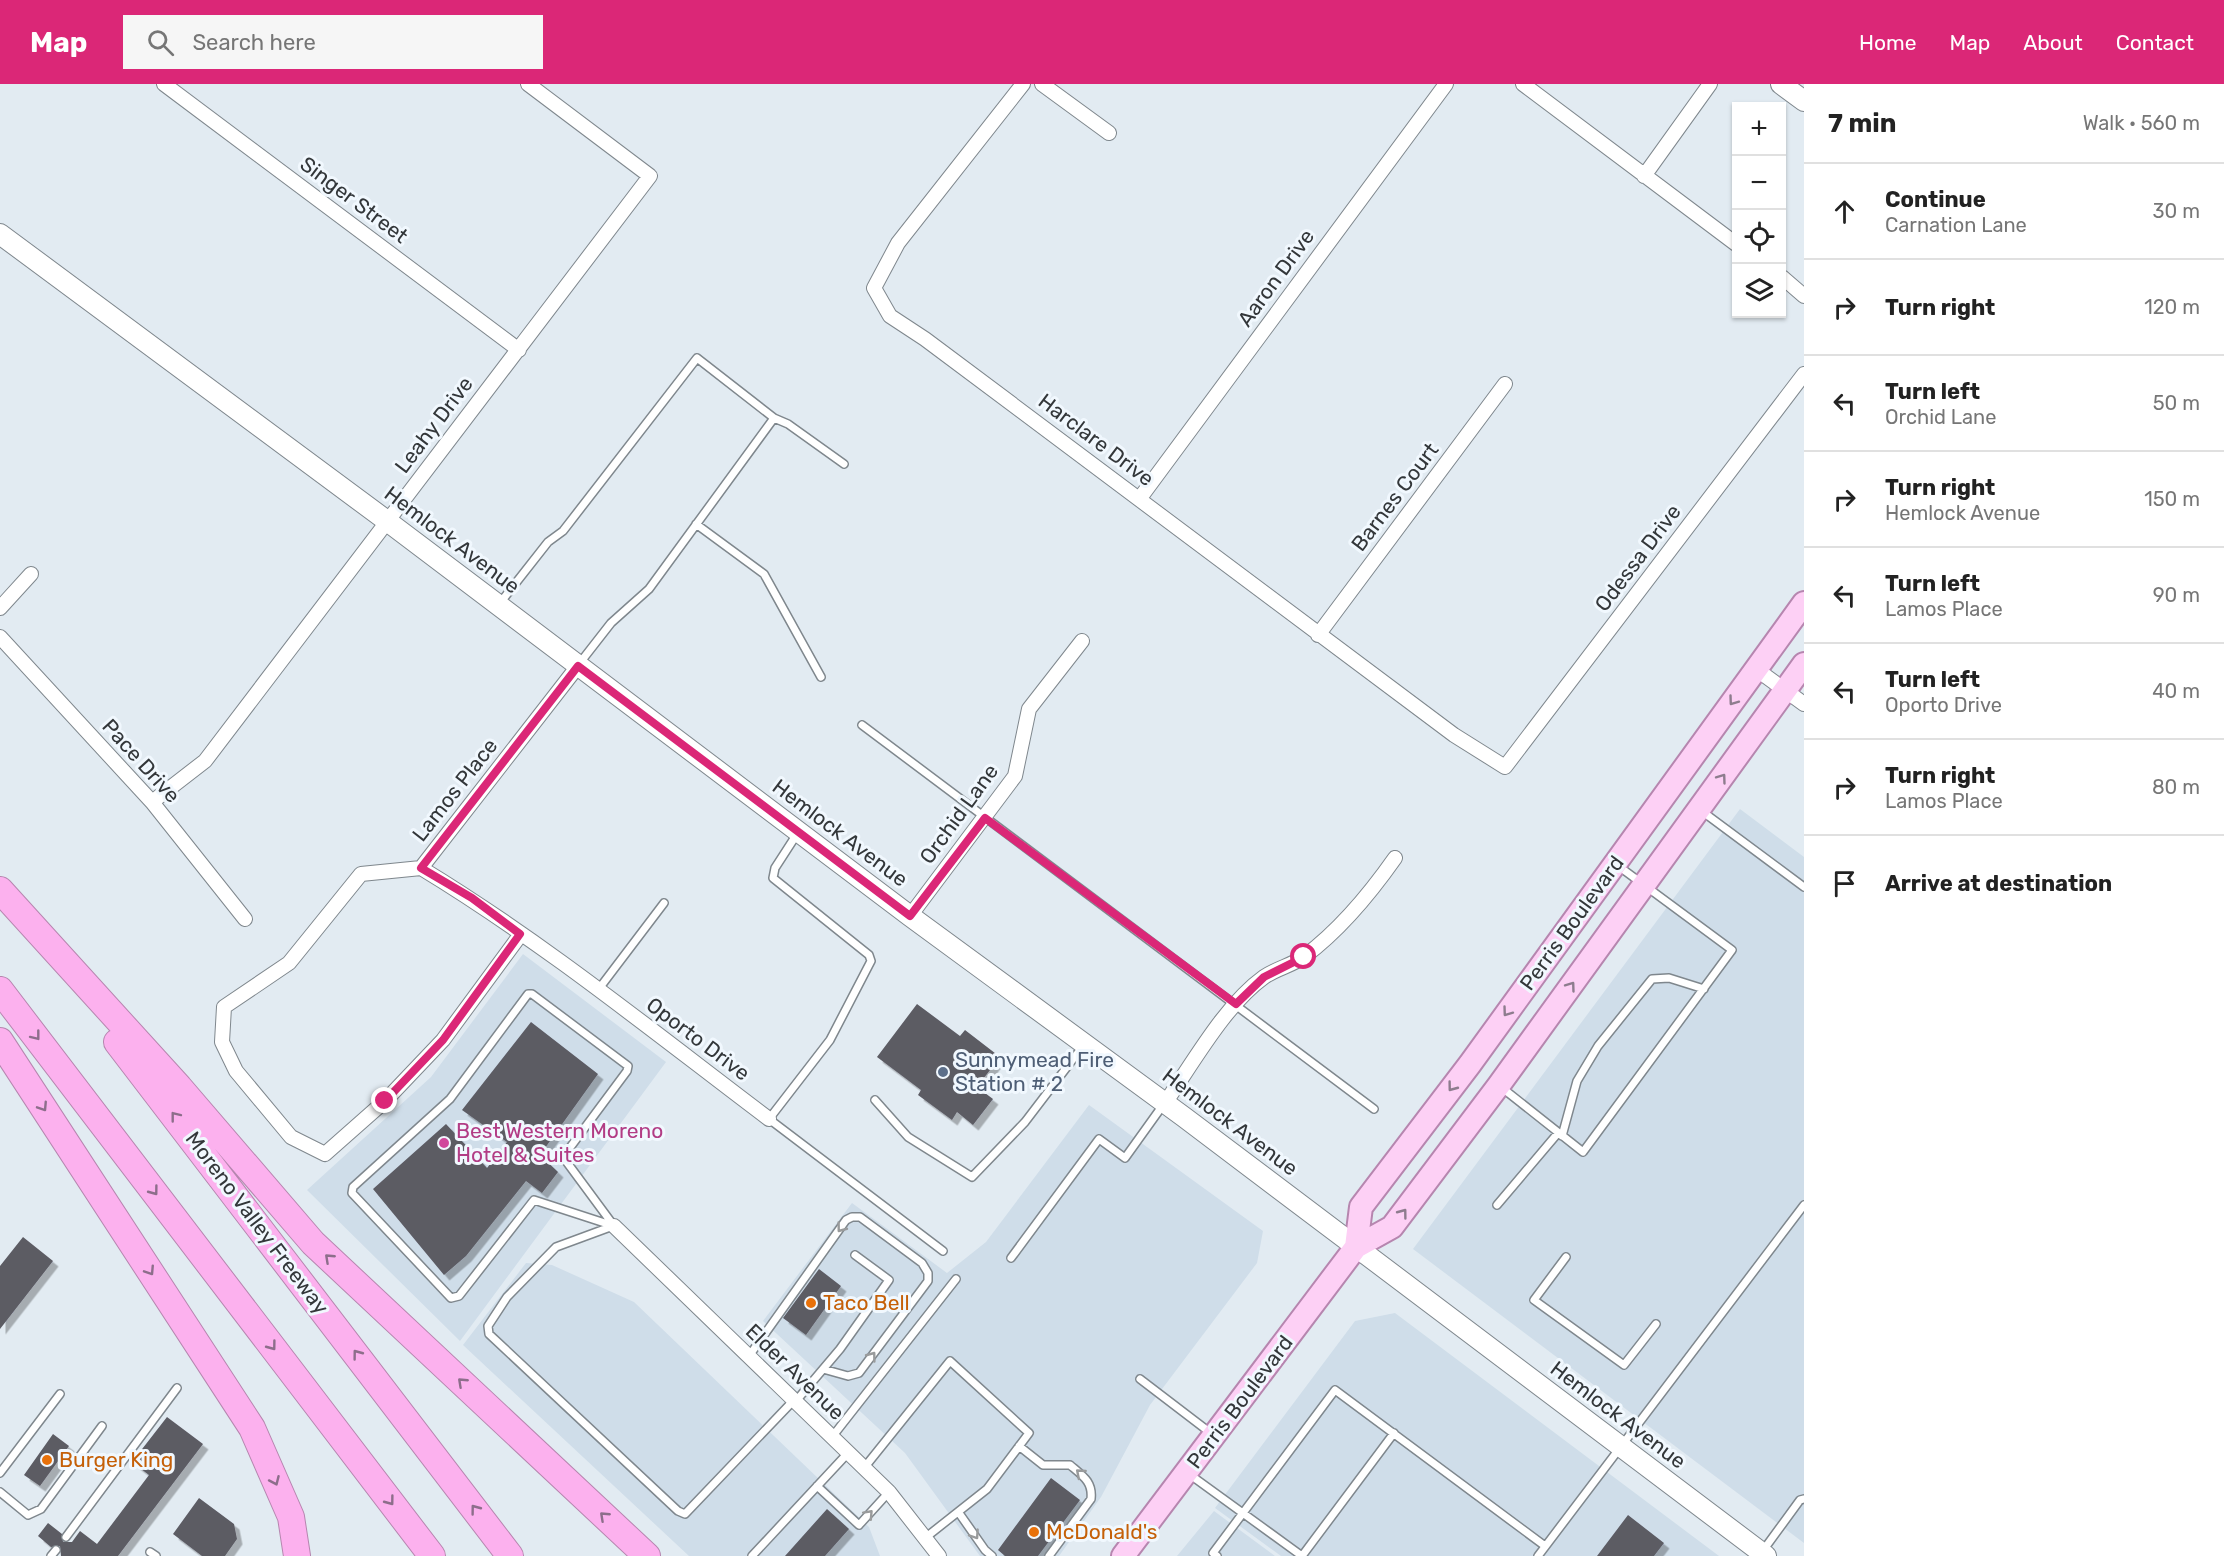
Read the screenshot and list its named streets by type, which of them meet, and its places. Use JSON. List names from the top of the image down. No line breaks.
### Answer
{"streets":{"highway":["Moreno Valley Freeway"],"main road":["Perris Boulevard"],"street":["Singer Street","Aaron Drive","Leahy Drive","Harclare Drive","Barnes Court","Hemlock Avenue","Odessa Drive","Pace Drive","Lamos Place","Orchid Lane","Oporto Drive","Elder Avenue"]},"crossings":[["Singer Street","Leahy Drive"],["Aaron Drive","Harclare Drive"],["Leahy Drive","Hemlock Avenue"],["Leahy Drive","Pace Drive"],["Harclare Drive","Barnes Court"],["Harclare Drive","Odessa Drive"],["Hemlock Avenue","Lamos Place"],["Hemlock Avenue","Orchid Lane"],["Hemlock Avenue","Perris Boulevard"],["Lamos Place","Oporto Drive"]],"places":["Sunnymead Fire Station # 2","Best Western Moreno Hotel & Suites","Taco Bell","Burger King","McDonald's"],"page":{"header":"Map","search":"Search here","nav":["Home","Map","About","Contact"],"heading":["7 min","Walk · 560 m"],"map_buttons":["+","−"],"list":[["Continue","Carnation Lane","30 m"],["Turn right","120 m"],["Turn left","Orchid Lane","50 m"],["Turn right","Hemlock Avenue","150 m"],["Turn left","Lamos Place","90 m"],["Turn left","Oporto Drive","40 m"],["Turn right","Lamos Place","80 m"],"Arrive at destination"]}}
